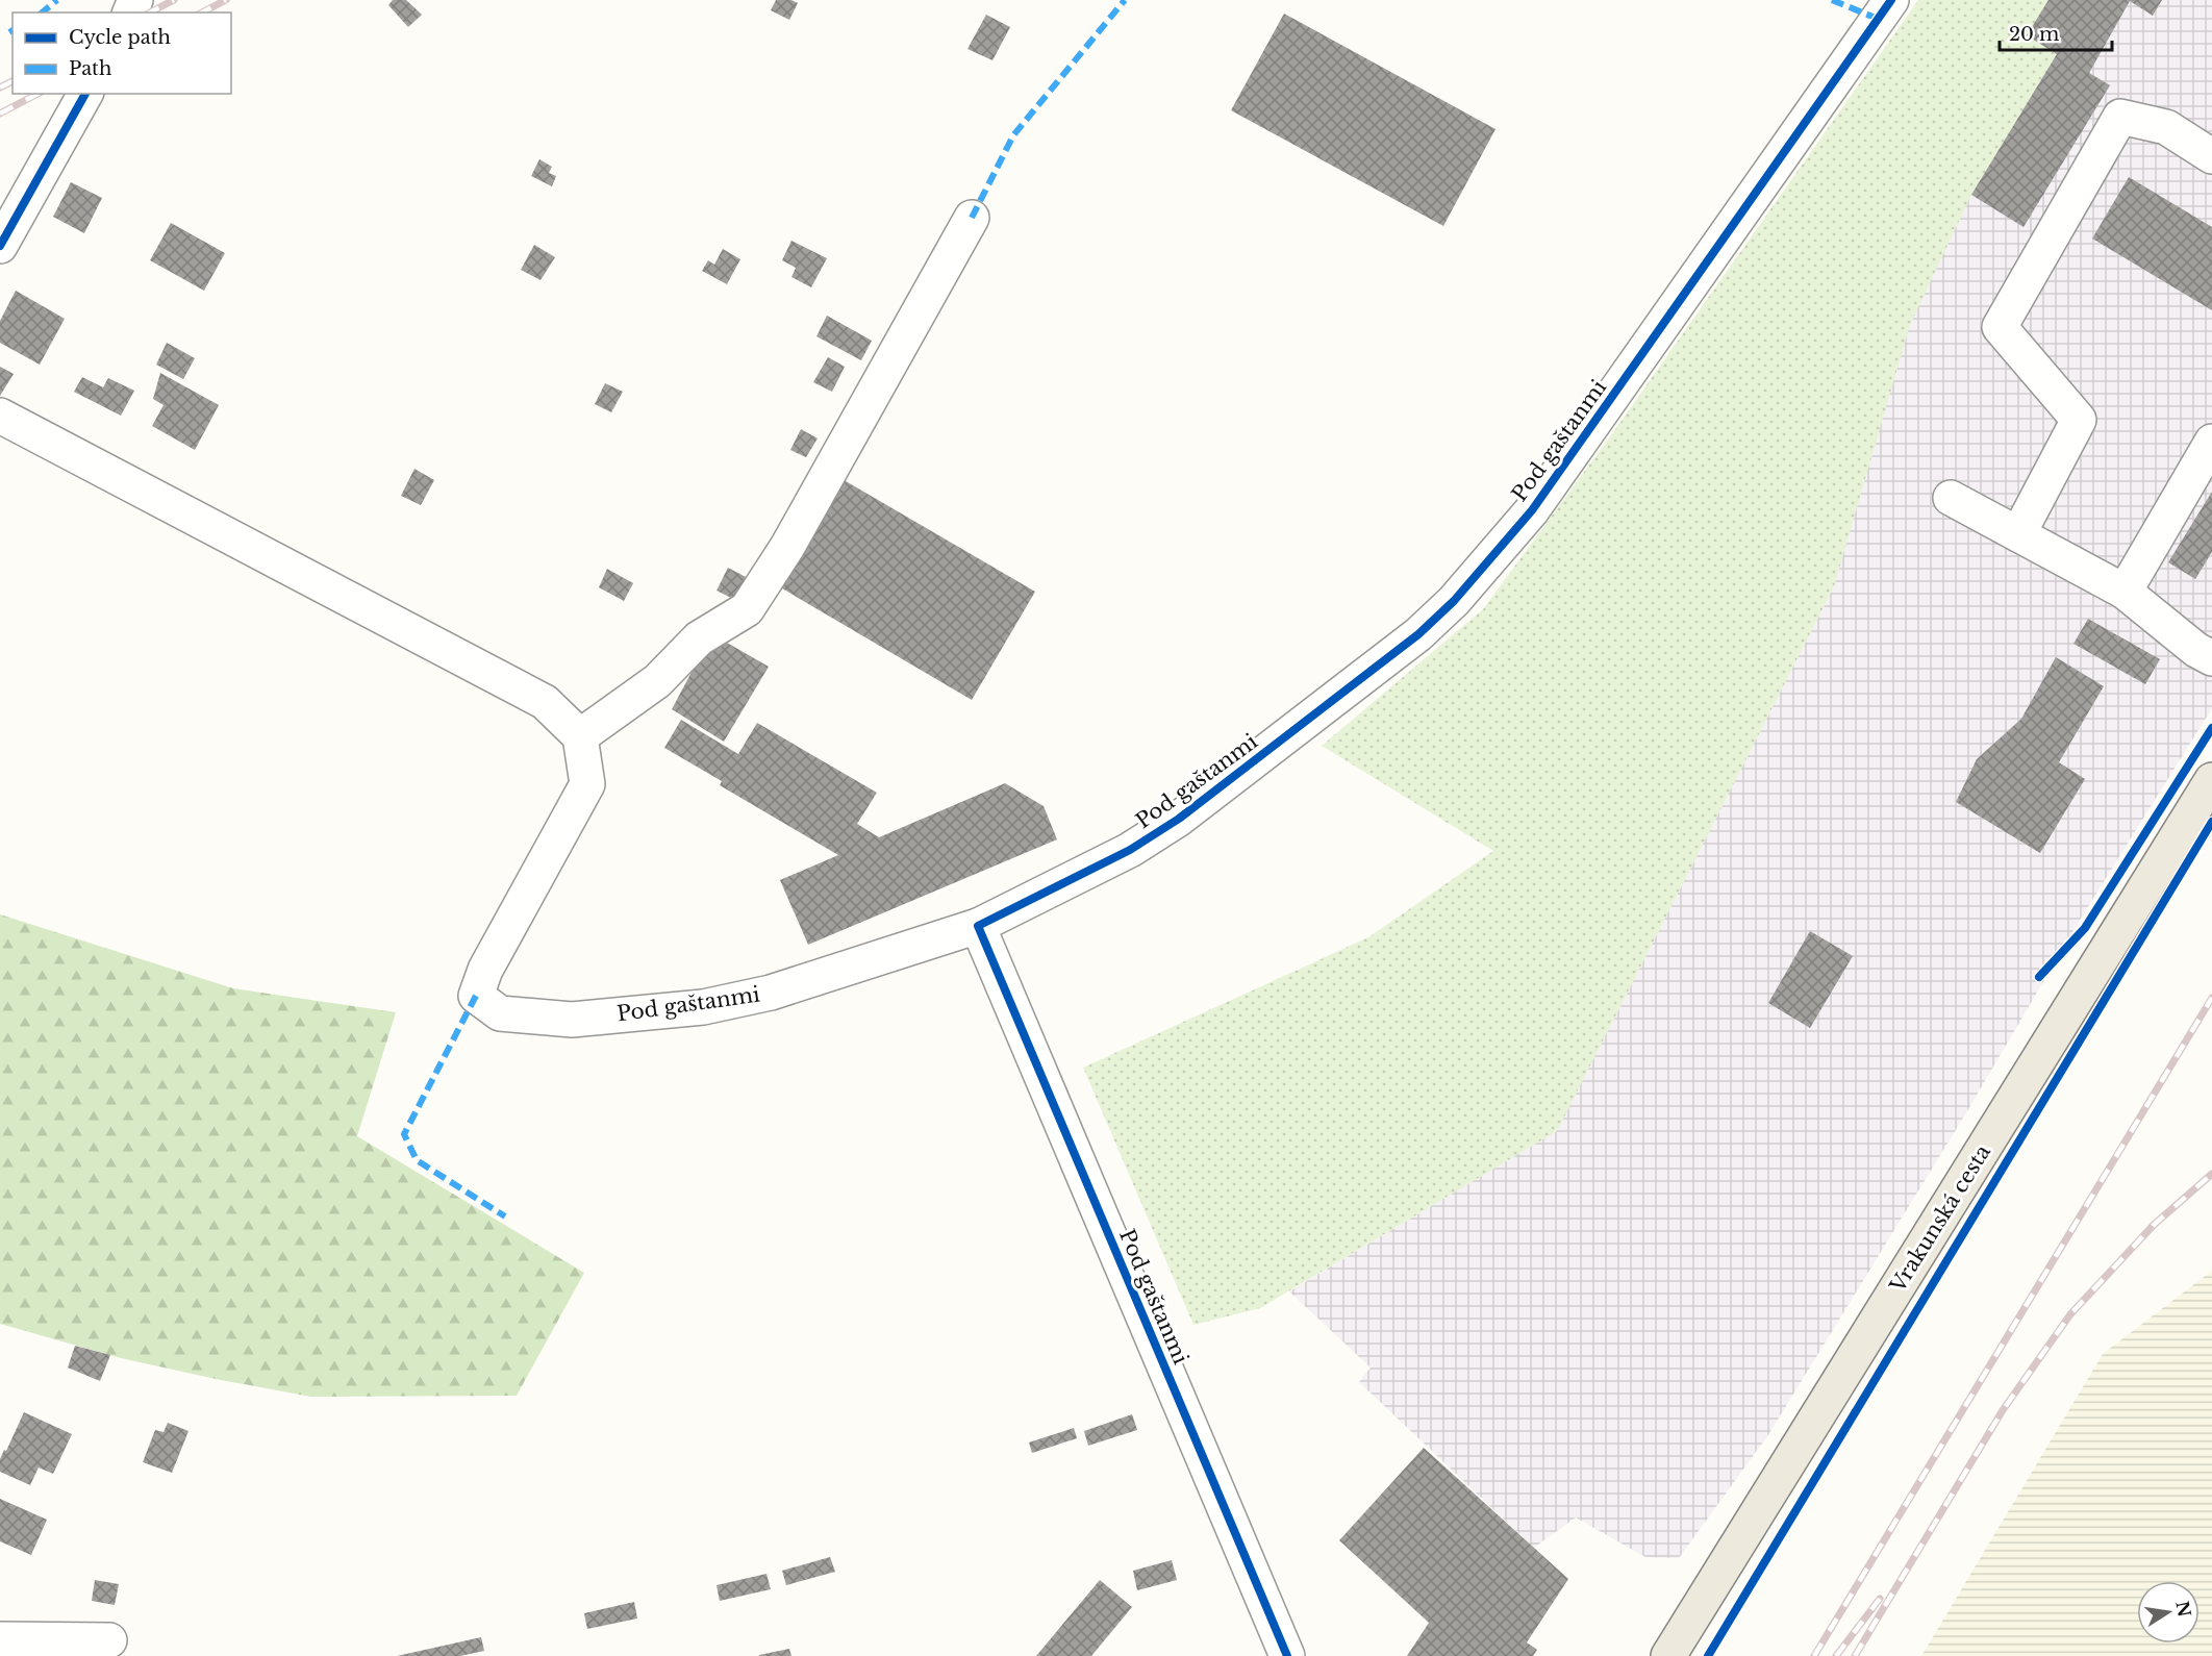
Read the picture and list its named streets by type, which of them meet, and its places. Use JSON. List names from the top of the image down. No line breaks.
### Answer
{"streets":{"main road":["Vrakunská cesta"],"street":["Pod gaštanmi"]},"legend":["Cycle path","Path"],"scale_bar":"20 m","north":"right"}
